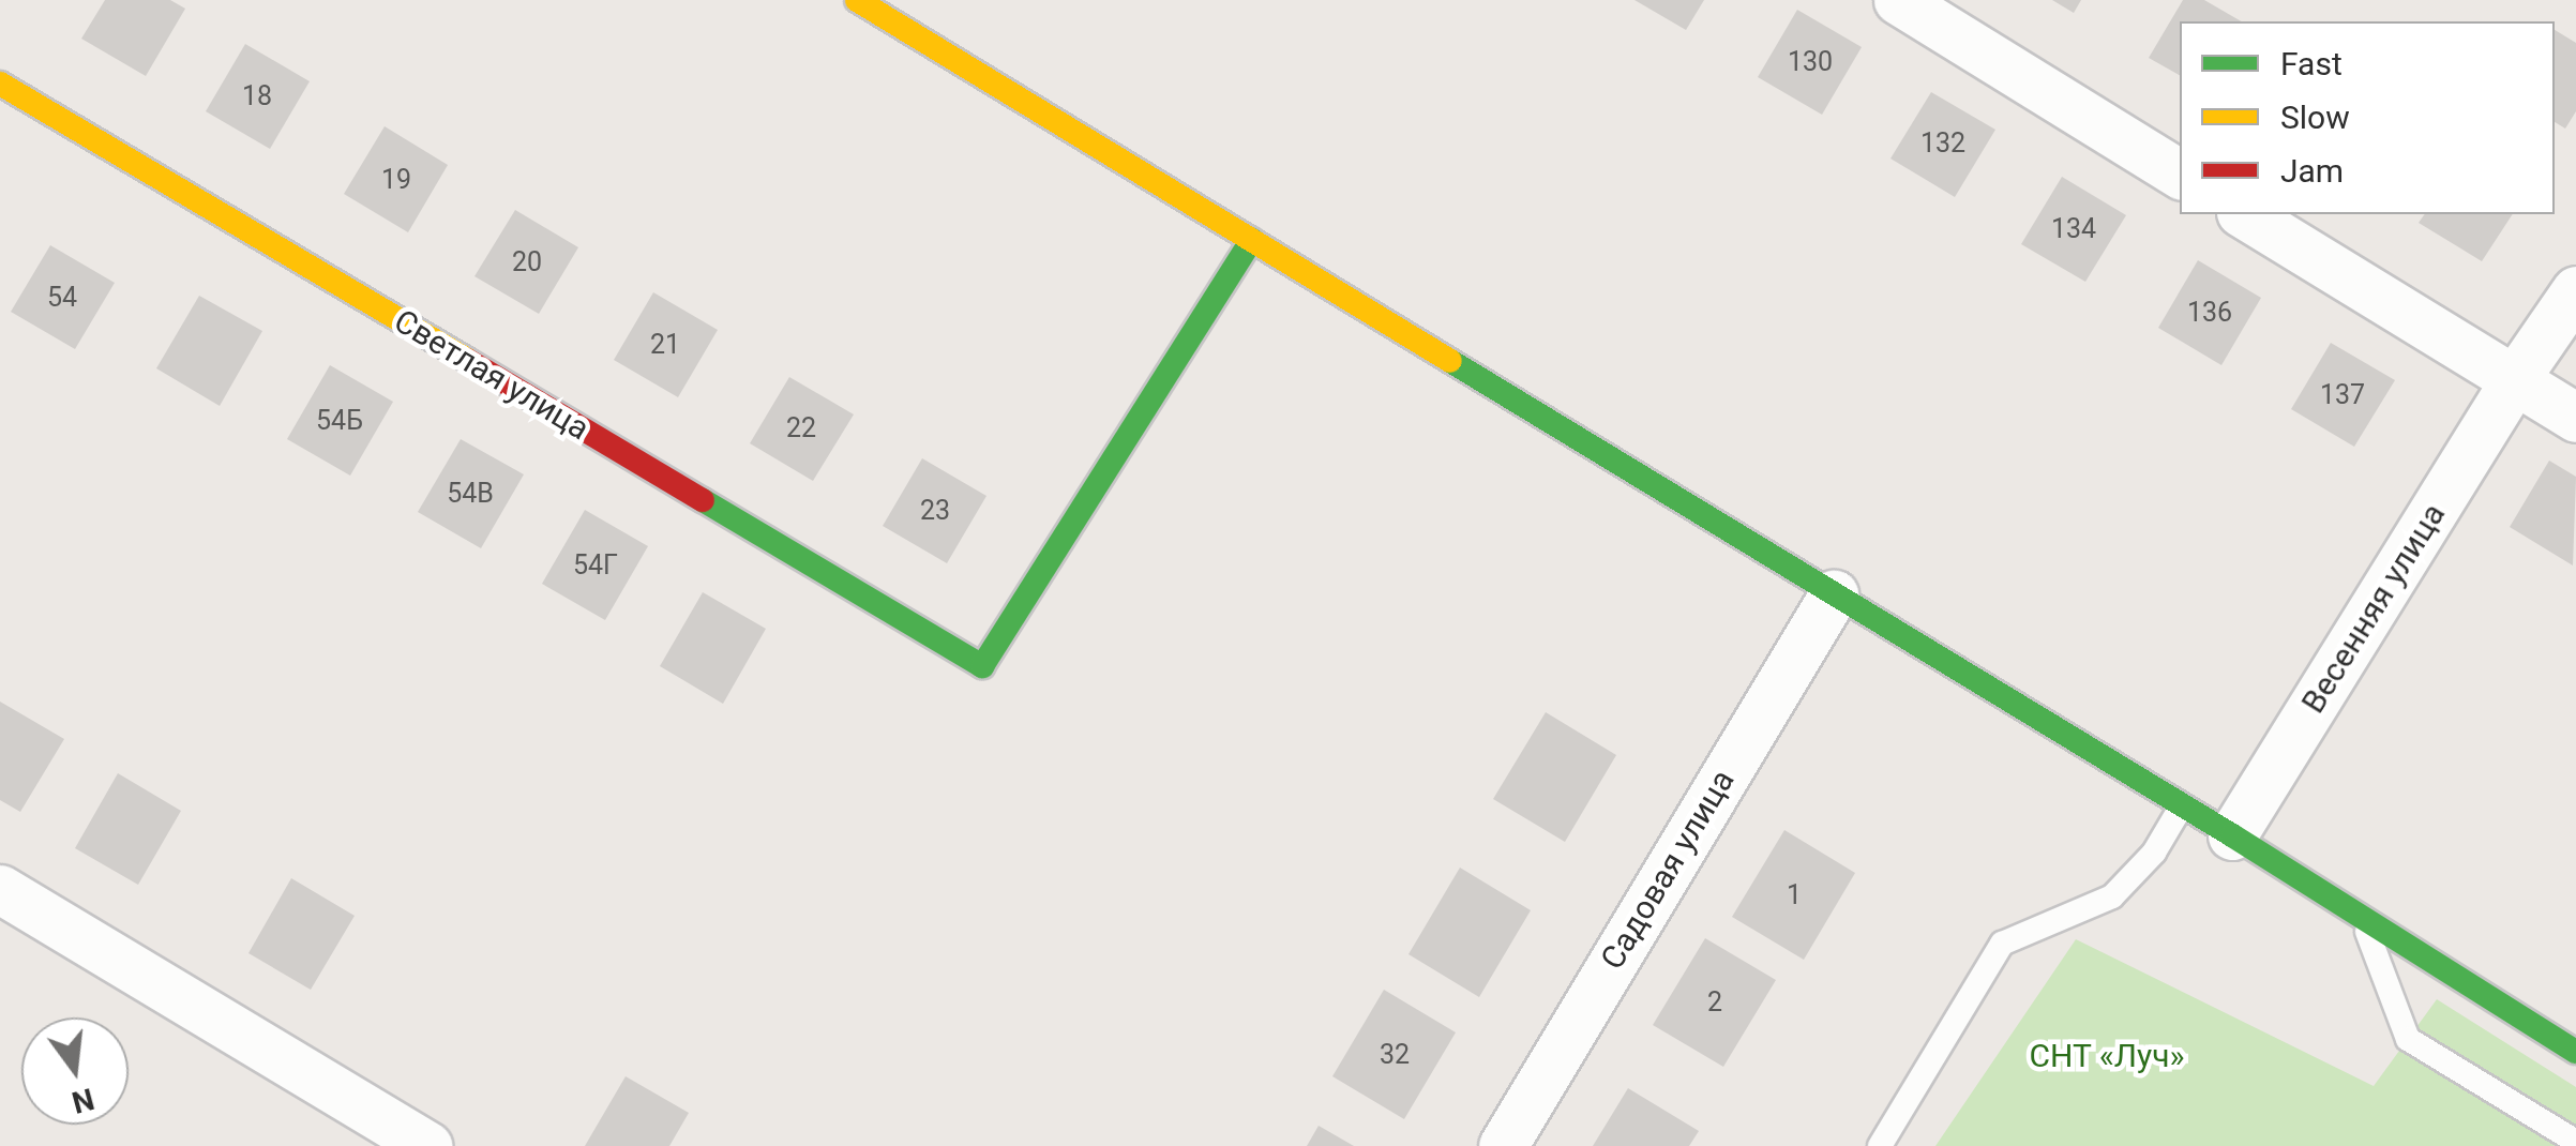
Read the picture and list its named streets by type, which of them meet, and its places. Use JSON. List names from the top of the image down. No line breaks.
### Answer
{"streets":{"street":["Светлая улица","Весенняя улица","Садовая улица"]},"parks":["СНТ «Луч»"],"house_numbers":["130","18","132","19","134","20","54","136","21","137","54Б","22","54В","23","54Г","1","2","32"],"legend":["Fast","Slow","Jam"],"north":"bottom"}
